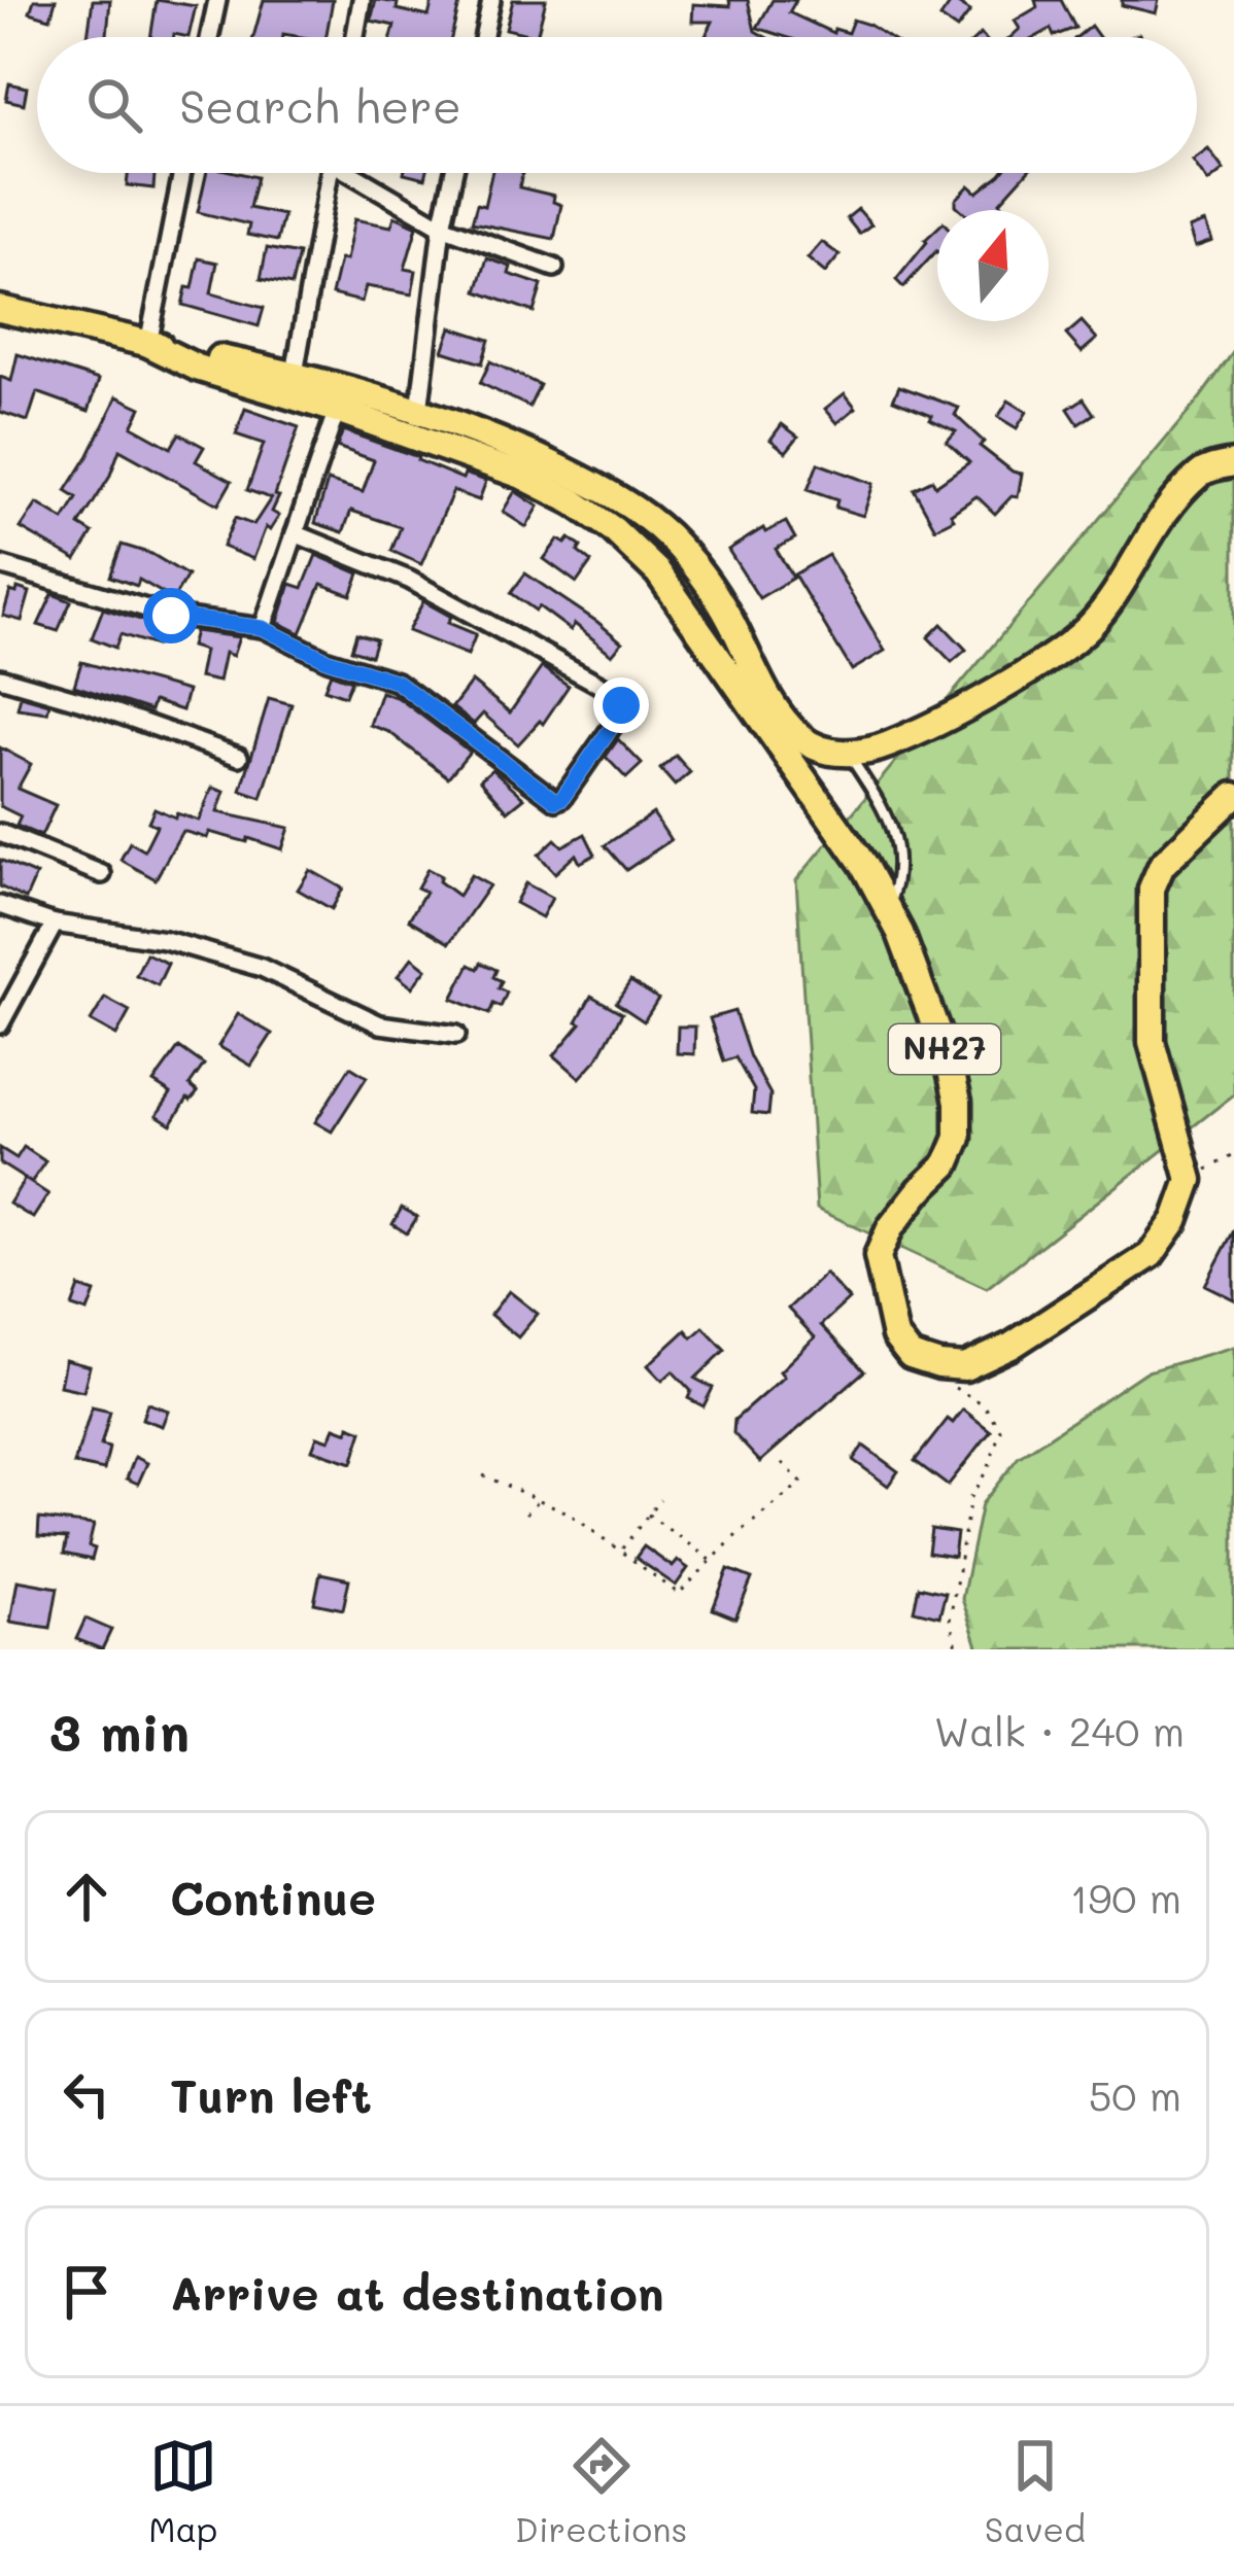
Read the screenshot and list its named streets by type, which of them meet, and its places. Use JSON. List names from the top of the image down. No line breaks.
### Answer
{"streets":{"highway":["NH27"]},"north":"top","page":{"search":"Search here","heading":["3 min","Walk · 240 m"],"list":[["Continue","190 m"],["Turn left","50 m"],"Arrive at destination"],"nav":["Map","Directions","Saved"]}}
